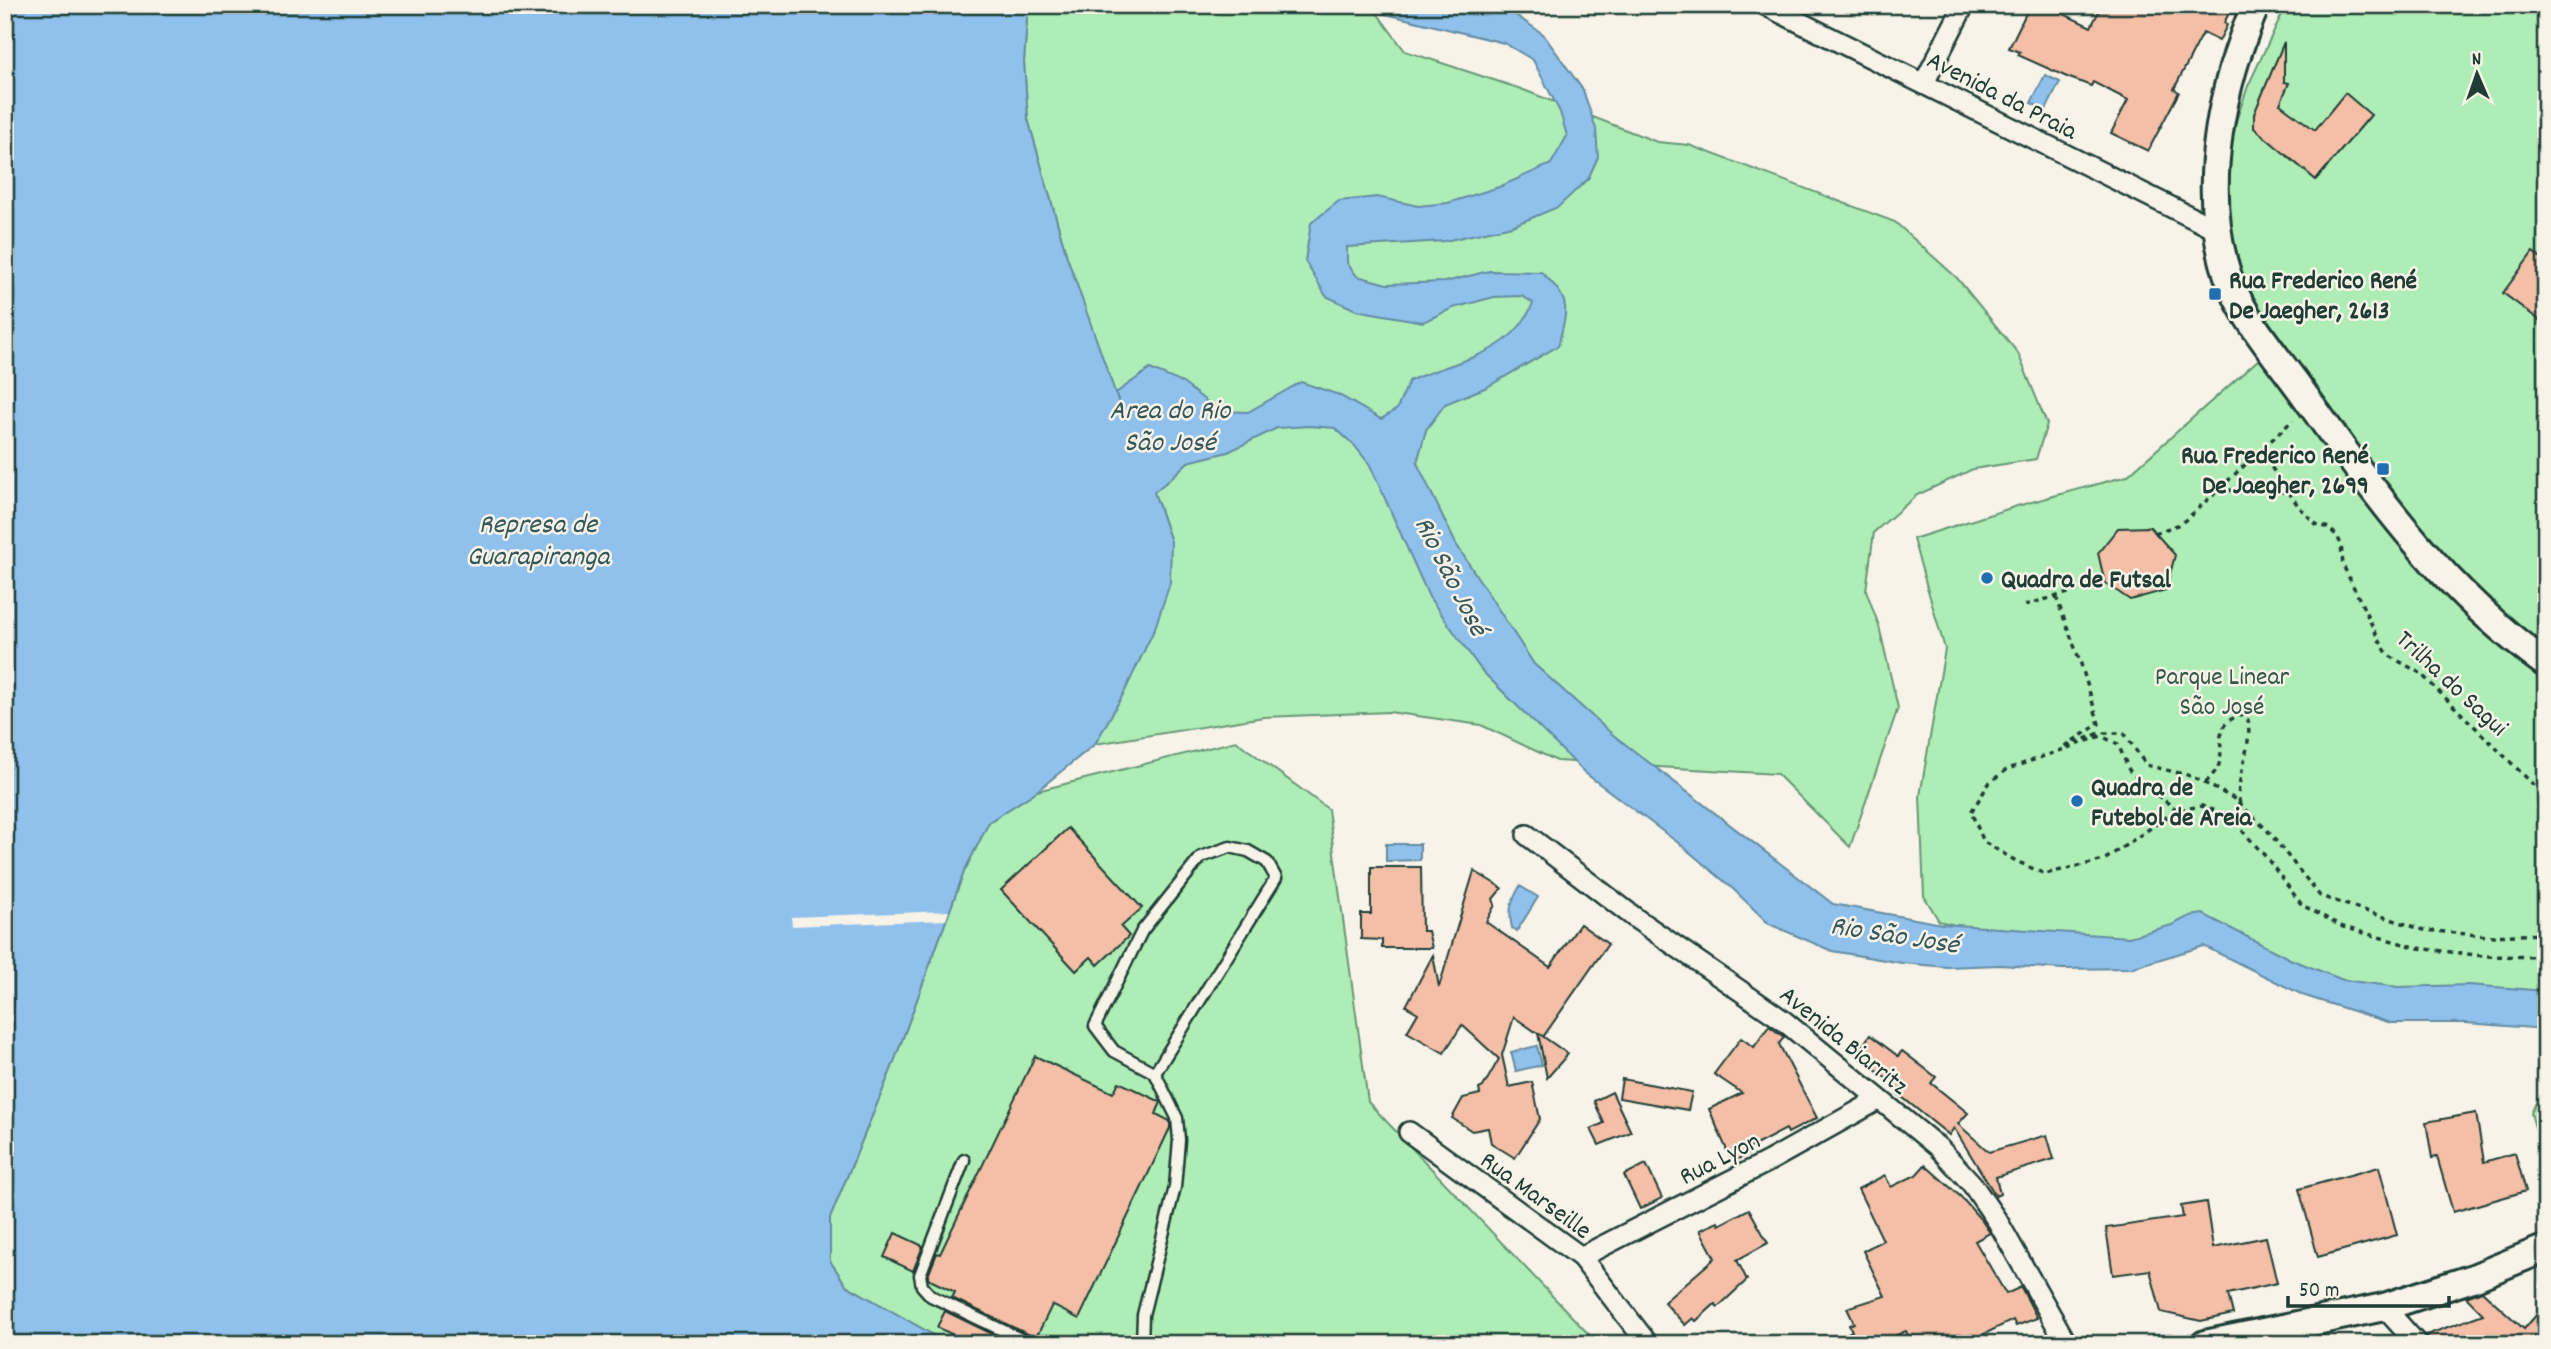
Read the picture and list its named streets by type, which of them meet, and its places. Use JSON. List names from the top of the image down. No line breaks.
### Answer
{"streets":{"street":["Avenida da Praia","Avenida Biarritz","Rua Lyon","Rua Marseille"],"path":["Trilha do Sagui"]},"crossings":[["Avenida Biarritz","Rua Lyon"],["Rua Lyon","Rua Marseille"]],"water":["Area do Rio São José","Represa de Guarapiranga","Rio São José"],"parks":["Parque Linear São José"],"places":{"transit":["Rua Frederico René De Jaegher, 2613","Rua Frederico René De Jaegher, 2699"],"other":["Quadra de Futsal","Quadra de Futebol de Areia"]},"scale_bar":"50 m","north":"top"}
